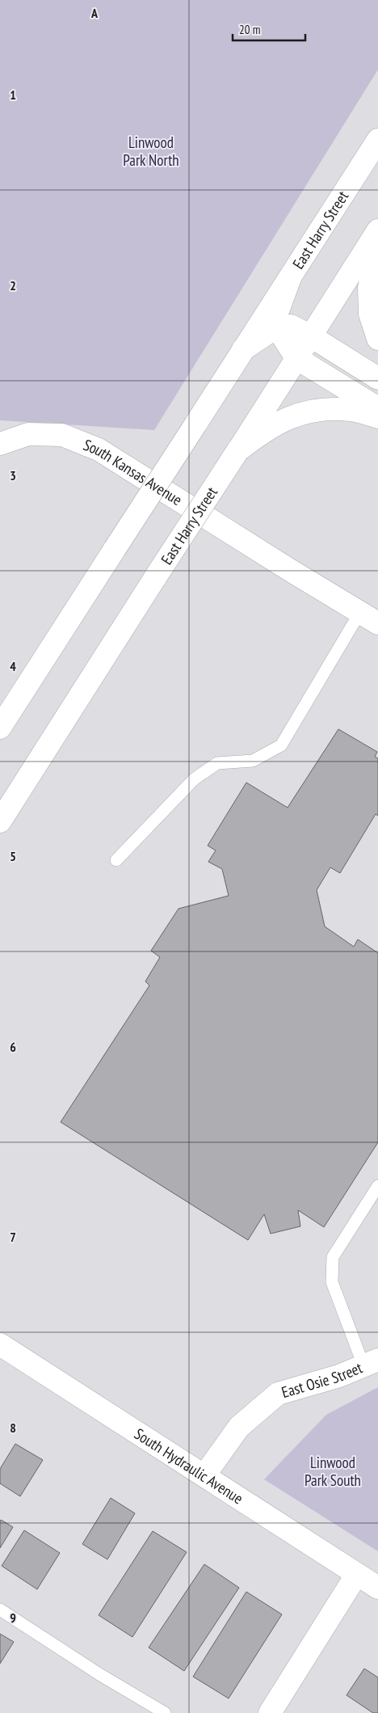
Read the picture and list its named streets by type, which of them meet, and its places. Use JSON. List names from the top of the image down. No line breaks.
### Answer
{"streets":{"main road":["East Harry Street","South Kansas Avenue","East Osie Street","South Hydraulic Avenue"]},"crossings":[["East Osie Street","South Hydraulic Avenue"]],"parks":["Linwood Park North","Linwood Park South"],"scale_bar":"20 m","grid":{"columns":["A"],"rows":["1","2","3","4","5","6","7","8","9"]}}
